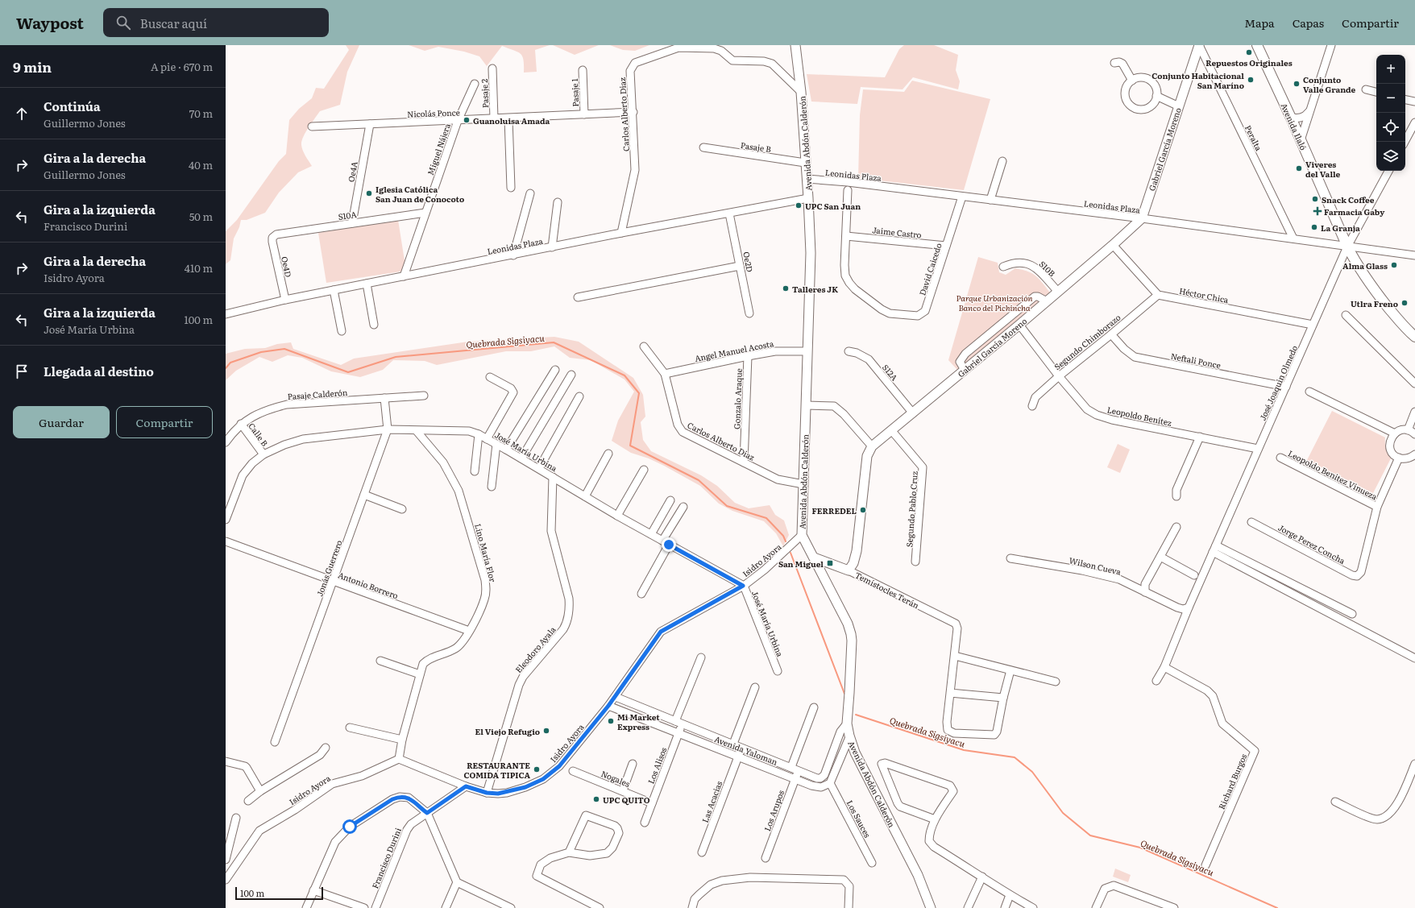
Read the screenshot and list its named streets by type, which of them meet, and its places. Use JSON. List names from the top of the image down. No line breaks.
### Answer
{"streets":{"main road":["Avenida Ilaló"],"street":["Pasaje 1","Pasaje 2","Nicolás Ponce","Carlos Alberto Diaz","Peralta","Avenida Abdón Calderón","Pasaje B","Miguel Nájera","Gabriel García Moreno","Oe4A","Leonidas Plaza","S10A","Jaime Castro","Oe2D","Oe4D","S10B","David Caicedo","Héctor Chica","Segundo Chimborazo","Angel Manuel Acosta","Neftali Ponce","S12A","José Joaquin Olmedo","Pasaje Calderón","Gonzalo Araque","Leopoldo Benítez","Calle B","José María Urbina","Leopoldo Benitez Vinueza","Segundo Pablo Cruz","Jorge Perez Concha","Lino María Flor","Isidro Ayora","Wilson Cueva","Jonás Guerrero","Antonio Borrero","Temístocles Terán","Eleodoro Ayala","Avenida Yaloman","Los Alisos","Nogales","Richard Burgos","Las Acacias","Los Arupos","Los Sauces","Francisco Durini"]},"crossings":[["Pasaje 1","Nicolás Ponce"],["Pasaje 2","Nicolás Ponce"],["Nicolás Ponce","Carlos Alberto Diaz"],["Nicolás Ponce","Miguel Nájera"],["Nicolás Ponce","Oe4A"],["Carlos Alberto Diaz","Avenida Abdón Calderón"],["Carlos Alberto Diaz","Leonidas Plaza"],["Carlos Alberto Diaz","Angel Manuel Acosta"],["Carlos Alberto Diaz","Gonzalo Araque"],["Avenida Ilaló","Leonidas Plaza"],["Avenida Ilaló","José Joaquin Olmedo"],["Peralta","Gabriel García Moreno"],["Peralta","Leonidas Plaza"],["Avenida Abdón Calderón","Pasaje B"],["Avenida Abdón Calderón","Leonidas Plaza"],["Avenida Abdón Calderón","Angel Manuel Acosta"],["Avenida Abdón Calderón","Isidro Ayora"],["Avenida Abdón Calderón","Temístocles Terán"],["Avenida Abdón Calderón","Avenida Yaloman"],["Miguel Nájera","Leonidas Plaza"],["Miguel Nájera","S10A"],["Gabriel García Moreno","Leonidas Plaza"],["Gabriel García Moreno","S10B"],["Gabriel García Moreno","S12A"],["Gabriel García Moreno","Leopoldo Benítez"],["Gabriel García Moreno","Segundo Pablo Cruz"],["Oe4A","S10A"],["Leonidas Plaza","Oe2D"],["Leonidas Plaza","Oe4D"],["Leonidas Plaza","David Caicedo"],["Leonidas Plaza","José Joaquin Olmedo"],["S10A","Oe4D"],["Jaime Castro","David Caicedo"],["Héctor Chica","Segundo Chimborazo"],["Héctor Chica","José Joaquin Olmedo"],["Segundo Chimborazo","Neftali Ponce"],["Segundo Chimborazo","Leopoldo Benítez"],["Angel Manuel Acosta","Gonzalo Araque"],["Neftali Ponce","José Joaquin Olmedo"],["José Joaquin Olmedo","Leopoldo Benítez"],["José Joaquin Olmedo","Wilson Cueva"],["José Joaquin Olmedo","Richard Burgos"],["Pasaje Calderón","Calle B"],["Pasaje Calderón","Jonás Guerrero"],["Calle B","José María Urbina"],["José María Urbina","Lino María Flor"],["José María Urbina","Isidro Ayora"],["José María Urbina","Jonás Guerrero"],["José María Urbina","Eleodoro Ayala"],["Leopoldo Benitez Vinueza","Jorge Perez Concha"],["Lino María Flor","Isidro Ayora"],["Lino María Flor","Antonio Borrero"],["Isidro Ayora","Eleodoro Ayala"],["Isidro Ayora","Avenida Yaloman"],["Isidro Ayora","Francisco Durini"],["Jonás Guerrero","Antonio Borrero"],["Avenida Yaloman","Los Alisos"],["Avenida Yaloman","Las Acacias"],["Avenida Yaloman","Los Arupos"],["Avenida Yaloman","Los Sauces"],["Los Alisos","Nogales"]],"water":["Quebrada Sigsiyacu"],"parks":["Parque Urbanización Banco del Pichincha"],"places":{"other":["Repuestos Originales","Conjunto Habitacional San Maríno","Conjunto Valle Grande","Guanoluisa Amada","Viveres del Valle","Iglesia Católica San Juan de Conocoto","Snack Coffee","UPC San Juan","La Granja","Alma Glass","Talleres JK","Utlra Freno","FERREDEL","Mi Market Express","El Viejo Refugio","RESTAURANTE COMIDA TIPICA","UPC QUITO"],"health":["Farmacia Gaby"],"transit":["San Miguel"]},"scale_bar":"100 m","page":{"header":"Waypost","search":"Buscar aquí","nav":["Mapa","Capas","Compartir"],"heading":["9 min","A pie · 670 m"],"map_buttons":["+","−"],"list":[["Continúa","Guillermo Jones","70 m"],["Gira a la derecha","Guillermo Jones","40 m"],["Gira a la izquierda","Francisco Durini","50 m"],["Gira a la derecha","Isidro Ayora","410 m"],["Gira a la izquierda","José María Urbina","100 m"],"Llegada al destino"],"buttons":["Guardar","Compartir"],"scale":"100 m"}}
